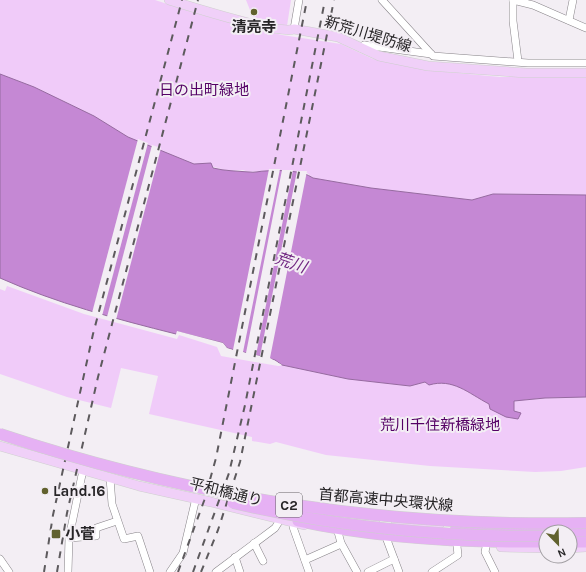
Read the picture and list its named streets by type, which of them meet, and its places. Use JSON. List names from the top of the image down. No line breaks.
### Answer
{"streets":{"highway":["首都高速中央環状線","C2"],"main road":["新荒川堤防線","平和橋通り"]},"water":["荒川"],"parks":["日の出町緑地","荒川千住新橋緑地"],"places":{"other":["清亮寺","Land.16"],"transit":["小菅"]},"north":"bottom right"}
